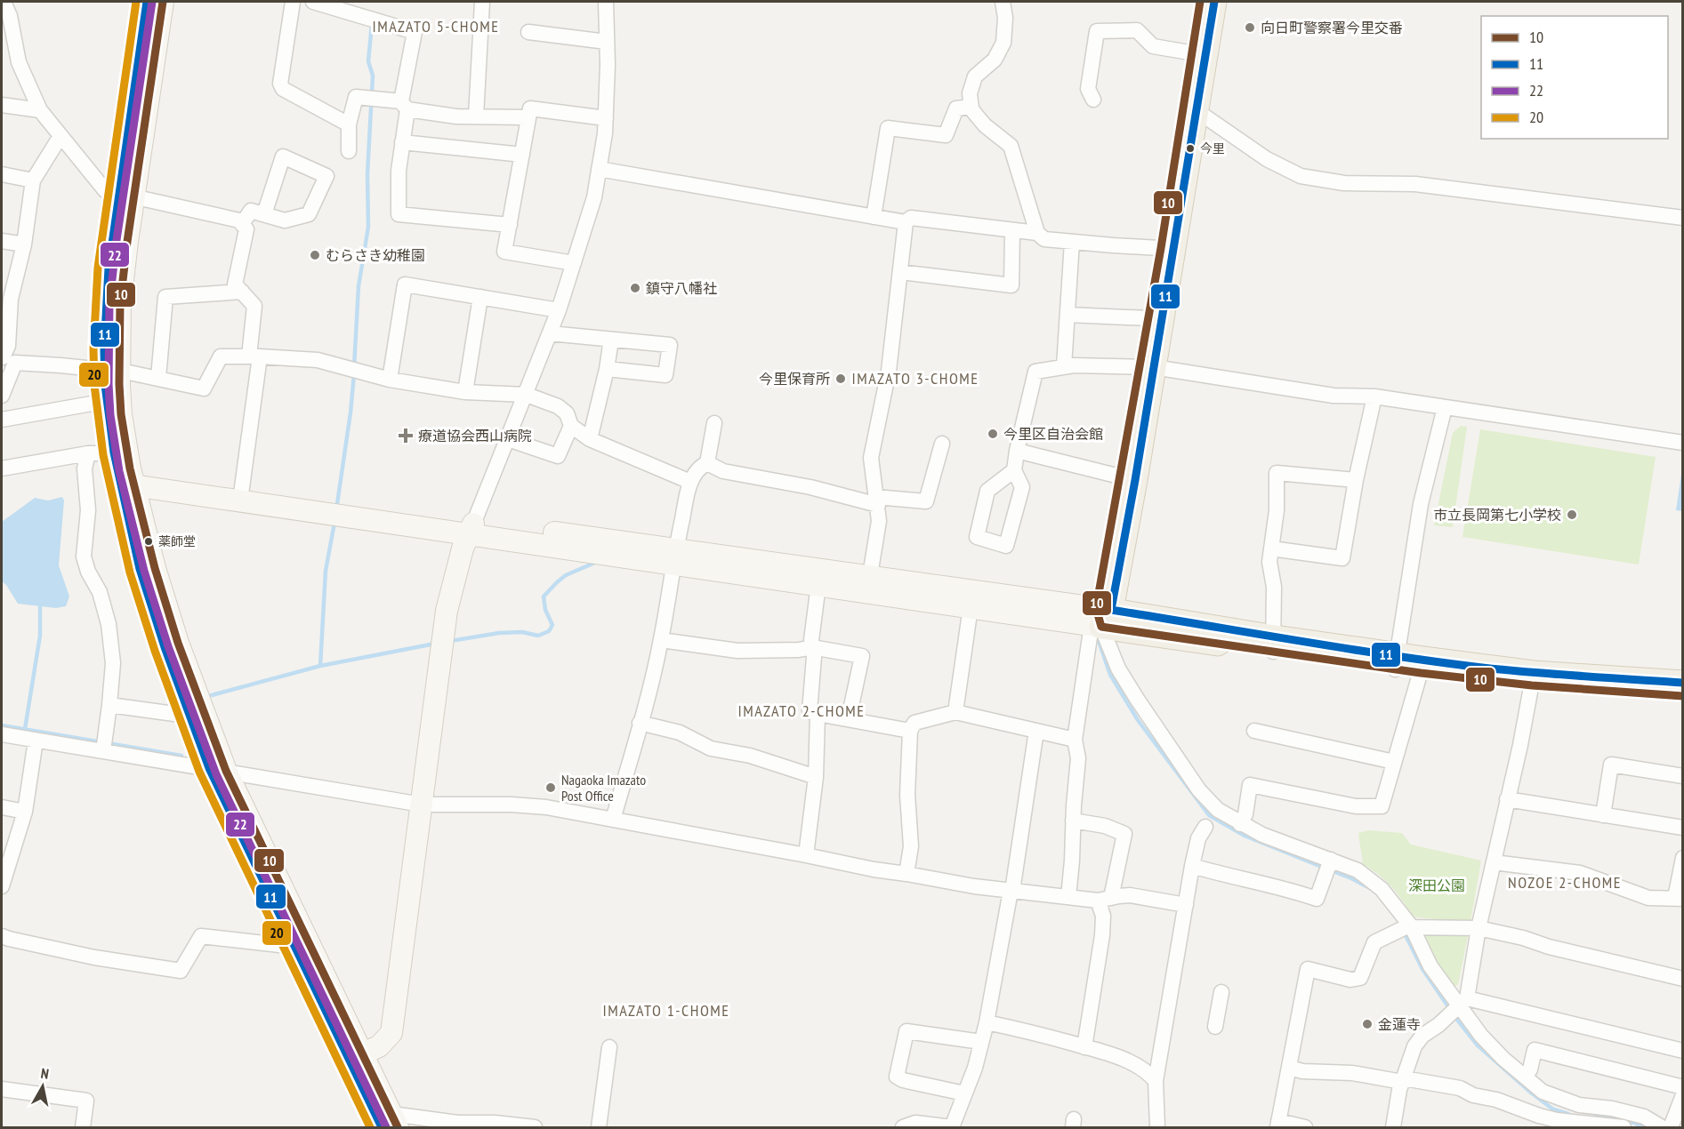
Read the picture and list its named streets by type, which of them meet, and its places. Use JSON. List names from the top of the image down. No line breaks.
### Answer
{"districts":["IMAZATO 5-CHOME","IMAZATO 3-CHOME","IMAZATO 2-CHOME","NOZOE 2-CHOME","IMAZATO 1-CHOME"],"parks":["深田公園"],"places":{"other":["向日町警察署今里交番","今里","むらさき幼稚園","鎮守八幡社","今里保育所","今里区自治会館","市立長岡第七小学校","薬師堂","Nagaoka Imazato Post Office","金蓮寺"],"health":["療道協会西山病院"]},"lines":["transit line 10","transit line 11","transit line 22","transit line 20"],"legend":["10","11","22","20"],"north":"top"}
